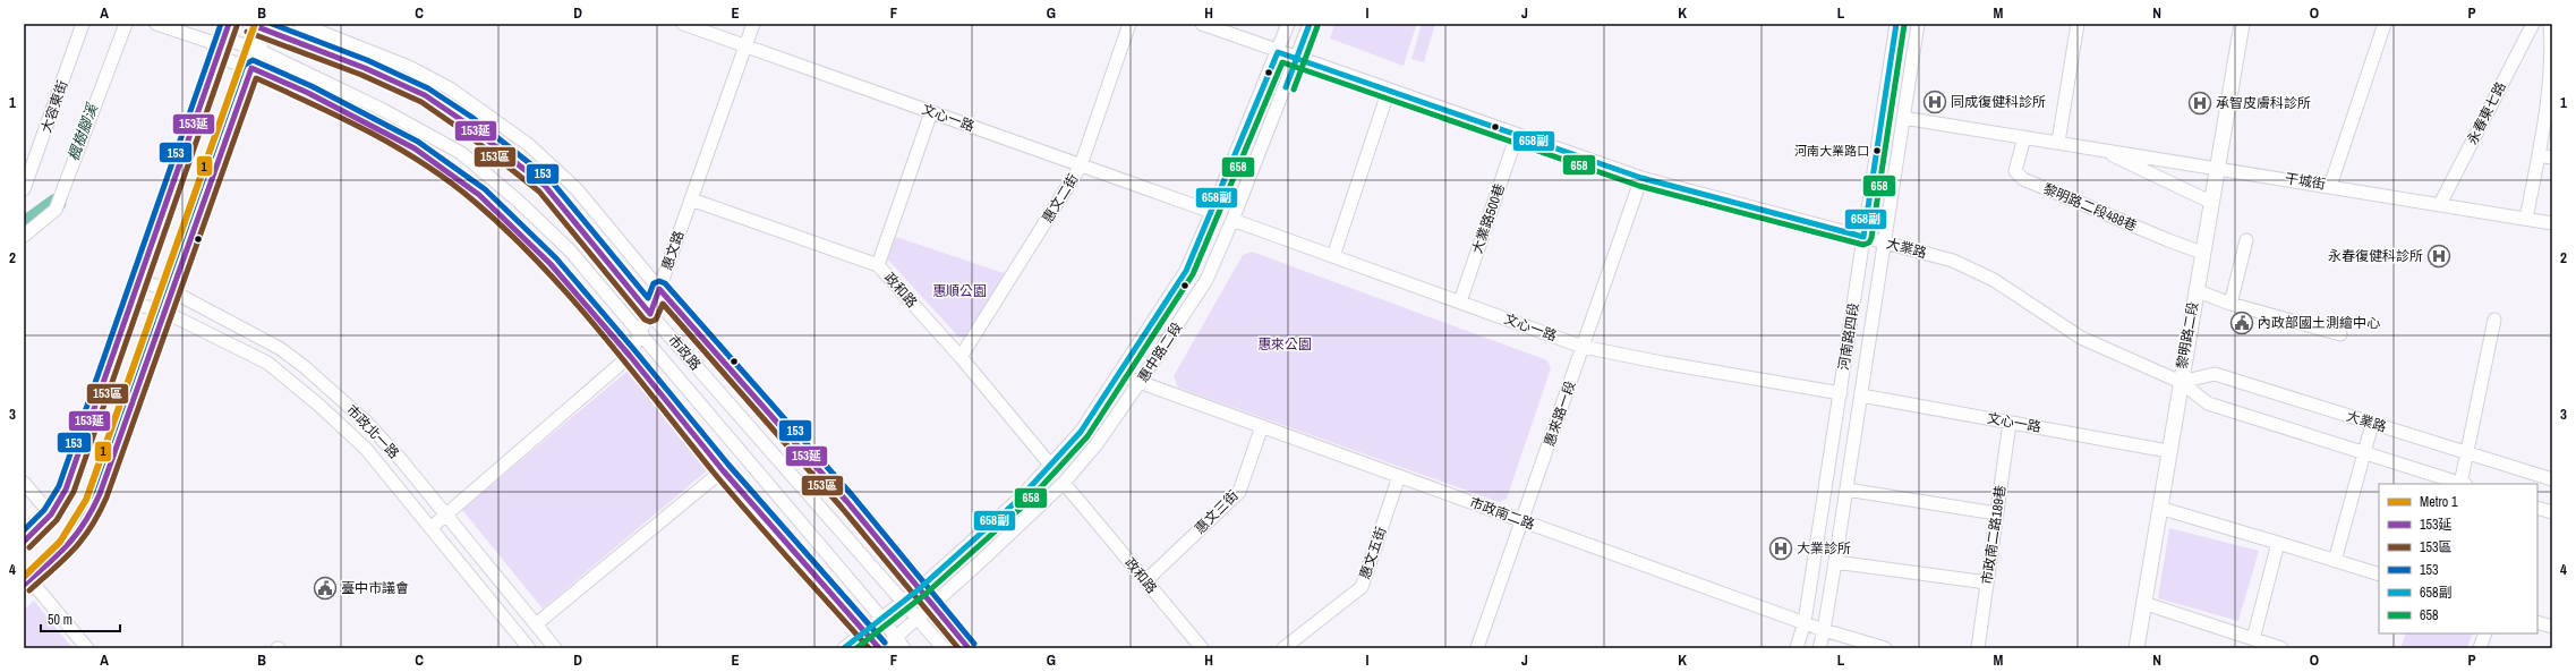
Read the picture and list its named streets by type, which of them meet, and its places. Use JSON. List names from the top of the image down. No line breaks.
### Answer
{"streets":{"main road":["黎明路二段"],"street":["大容東街","永春東七路","文心一路","干城街","惠文二街","黎明路二段488巷","大業路500巷","大業路","惠文路","政和路","河南路四段","市政路","惠中路二段","惠來路一段","市政北一路","惠文三街","市政南二路","市政南二路189巷","惠文五街"]},"crossings":[["永春東七路","干城街"],["文心一路","惠文二街"],["文心一路","大業路500巷"],["文心一路","惠文路"],["文心一路","黎明路二段"],["文心一路","河南路四段"],["文心一路","惠中路二段"],["文心一路","惠來路一段"],["文心一路","市政南二路189巷"],["干城街","黎明路二段488巷"],["干城街","黎明路二段"],["干城街","河南路四段"],["惠文二街","政和路"],["黎明路二段488巷","黎明路二段"],["大業路500巷","大業路"],["大業路","黎明路二段"],["大業路","河南路四段"],["大業路","惠中路二段"],["大業路","惠來路一段"],["惠文路","政和路"],["惠文路","市政路"],["惠文路","市政北一路"],["政和路","惠中路二段"],["政和路","惠文三街"],["河南路四段","市政南二路"],["市政路","惠中路二段"],["惠中路二段","市政南二路"],["惠來路一段","市政南二路"],["惠文三街","市政南二路"],["市政南二路","惠文五街"]],"water":["楓樹腳溪"],"parks":["惠順公園","惠來公園"],"places":{"hospital":["同成復健科診所","承智皮膚科診所","永春復健科診所","大業診所"],"other":["河南大業路口"],"public building":["內政部國土測繪中心","臺中市議會"]},"lines":["metro line 1","transit line 153延","transit line 153","transit line 658副","transit line 658","transit line 153區"],"legend":["Metro 1","153延","153區","153","658副","658"],"scale_bar":"50 m","grid":{"columns":["A","B","C","D","E","F","G","H","I","J","K","L","M","N","O","P"],"rows":["1","2","3","4"]}}
